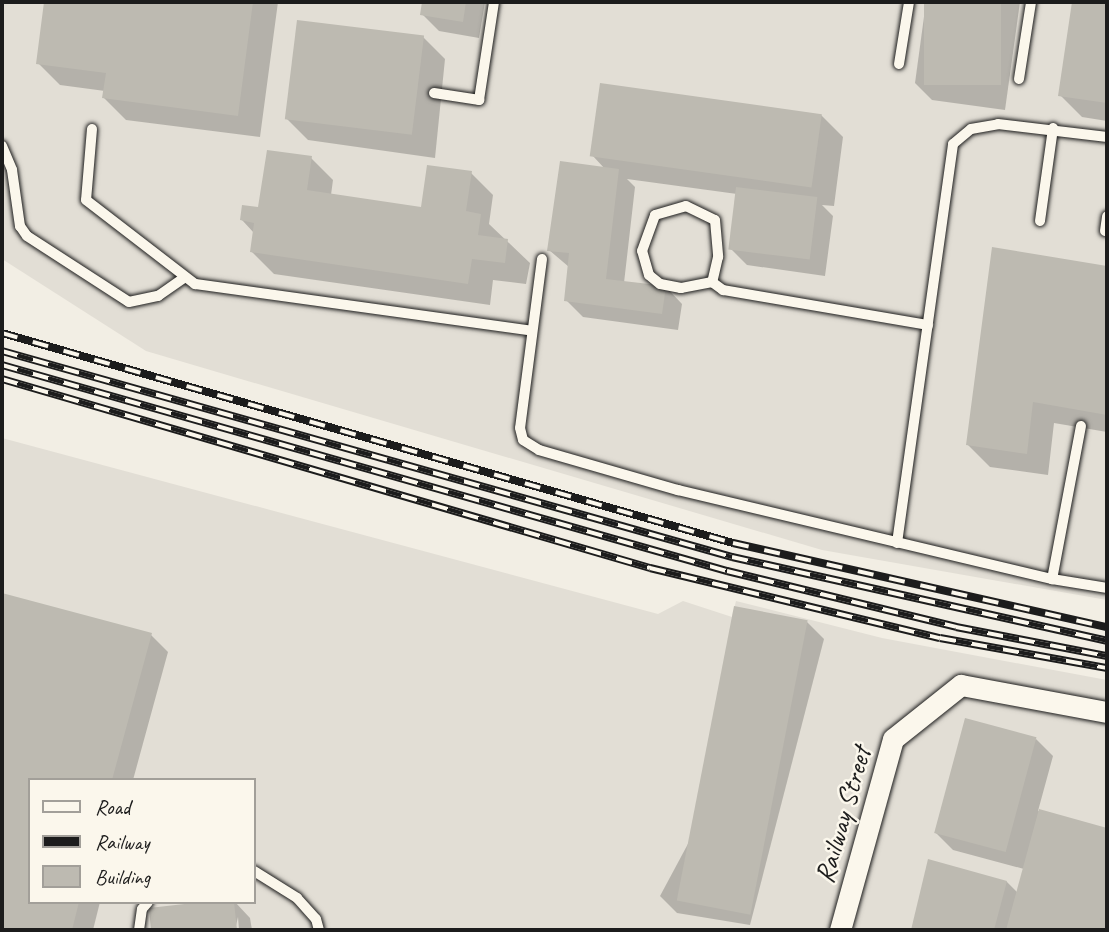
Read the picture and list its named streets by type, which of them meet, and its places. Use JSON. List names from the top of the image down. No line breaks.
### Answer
{"streets":{"street":["Railway Street"]},"legend":["Road","Railway","Building"]}
